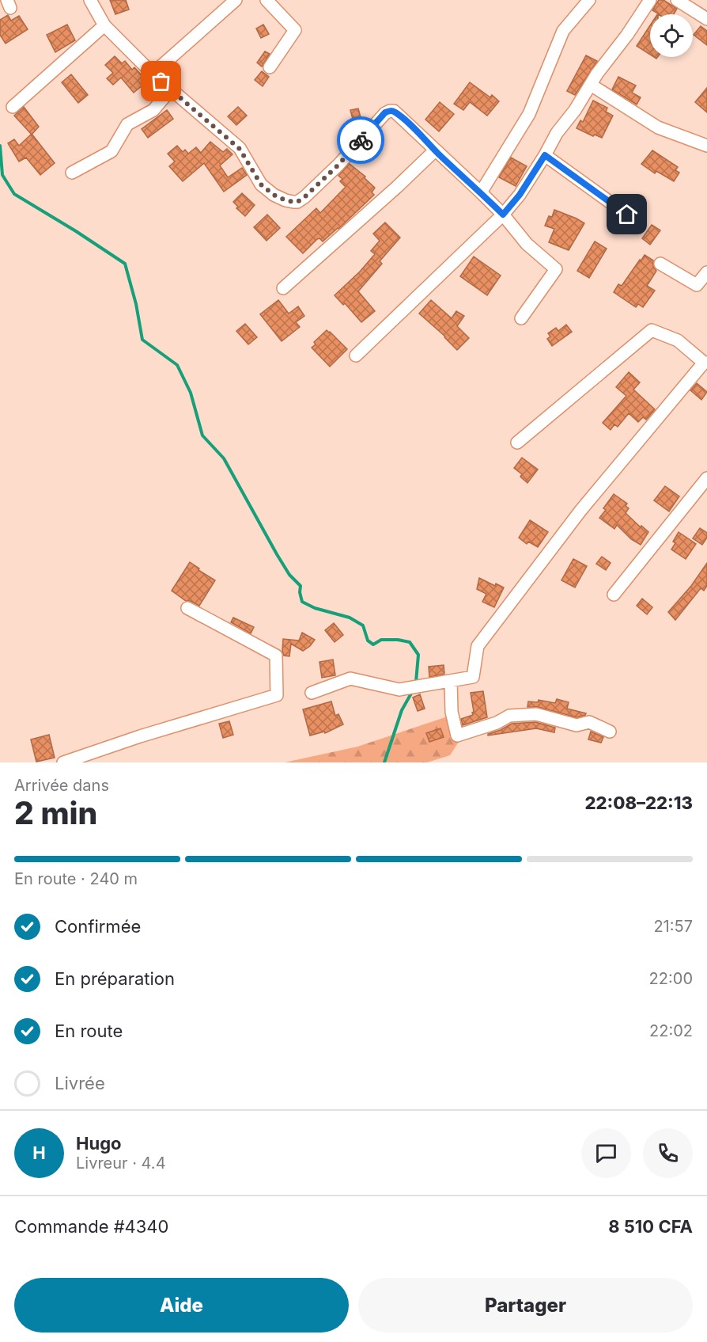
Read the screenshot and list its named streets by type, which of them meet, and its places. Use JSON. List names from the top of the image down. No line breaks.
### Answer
{"page":{"heading":["2 min","Arrivée dans","22:08–22:13"],"panel":["Hugo","Livreur · 4.4","Commande #4340","8 510 CFA"],"bar":"En route · 240 m","list":[["Confirmée","21:57"],["En préparation","22:00"],["En route","22:02"],"Livrée"],"round":"H","buttons":["Aide","Partager"]}}
